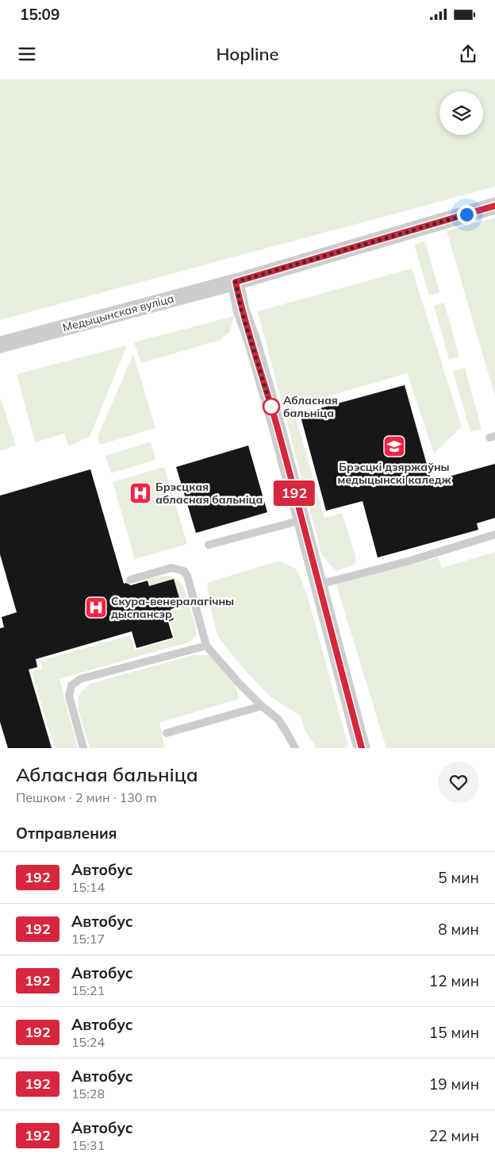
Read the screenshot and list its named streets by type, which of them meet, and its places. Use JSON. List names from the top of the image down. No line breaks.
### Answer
{"streets":{"street":["Медыцынская вуліца"]},"places":{"other":["Абласная бальніца"],"school or university":["Брэсцкі дзяржаўны медыцынскі каледж"],"hospital":["Брэсцкая абласная бальніца","Скура-венералагічны дыспансэр"]},"lines":["bus line 192"],"page":{"status":"15:09","header":"Hopline","on_map":"192","heading":[["Абласная бальніца","Пешком · 2 мин · 130 m"],"Отправления"],"list":[{"mark":"192","name":"Автобус","note":"15:14","value":"5 мин"},{"mark":"192","name":"Автобус","note":"15:17","value":"8 мин"},{"mark":"192","name":"Автобус","note":"15:21","value":"12 мин"},{"mark":"192","name":"Автобус","note":"15:24","value":"15 мин"},{"mark":"192","name":"Автобус","note":"15:28","value":"19 мин"},{"mark":"192","name":"Автобус","note":"15:31","value":"22 мин"}]}}
